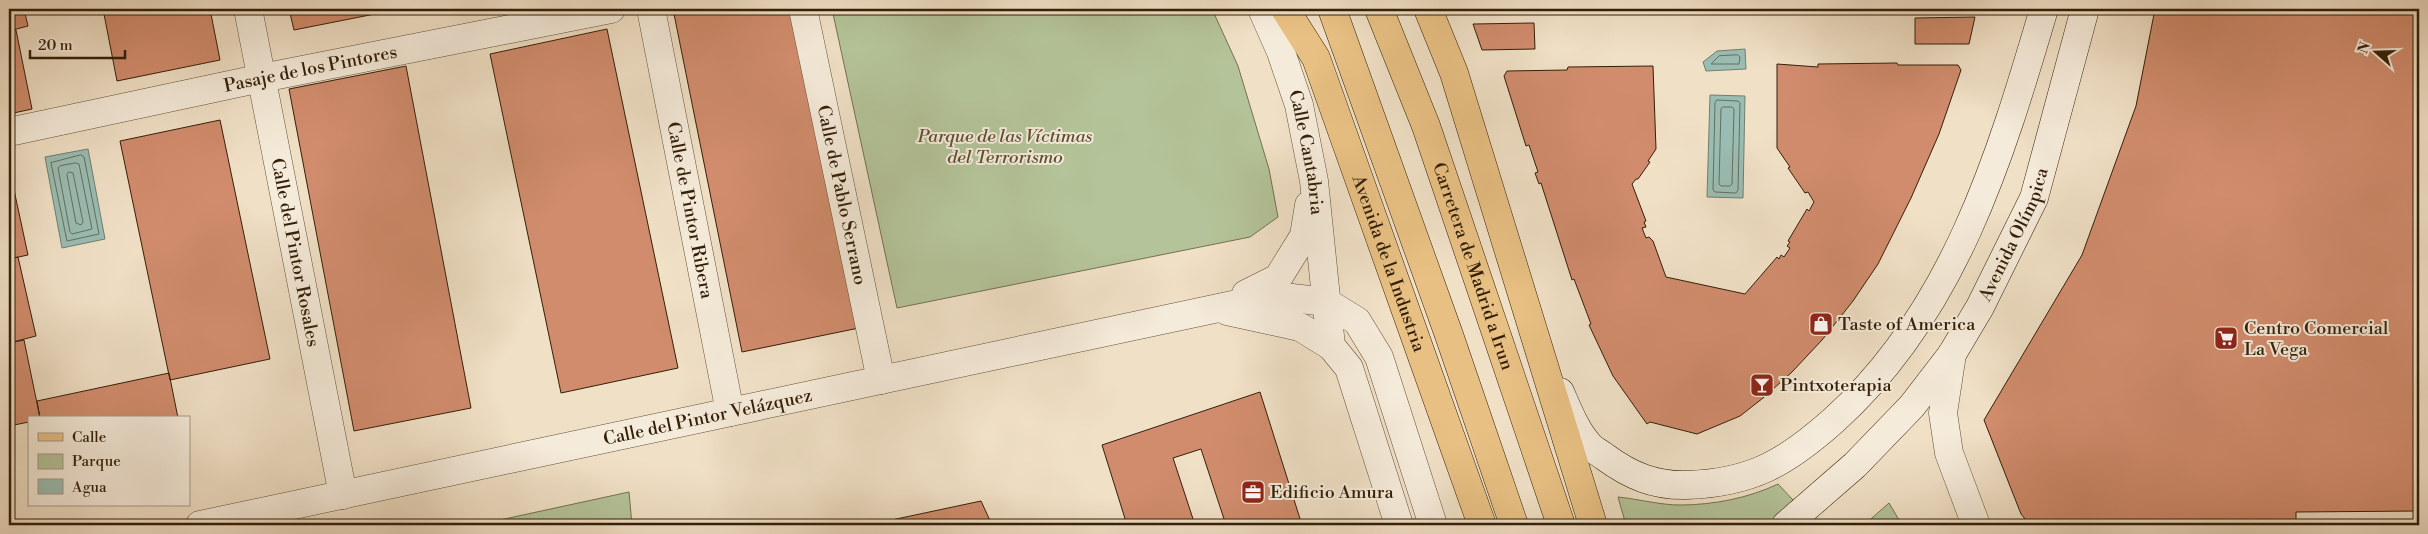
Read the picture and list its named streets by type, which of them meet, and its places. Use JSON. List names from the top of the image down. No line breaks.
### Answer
{"streets":{"main road":["Avenida de la Industria","Carretera de Madrid a Irun"],"street":["Pasaje de los Pintores","Calle Cantabria","Calle de Pablo Serrano","Calle de Pintor Ribera","Avenida Olímpica","Calle del Pintor Rosales","Calle del Pintor Velázquez"]},"crossings":[["Pasaje de los Pintores","Calle del Pintor Rosales"],["Calle de Pablo Serrano","Calle del Pintor Velázquez"],["Calle de Pintor Ribera","Calle del Pintor Velázquez"],["Calle del Pintor Rosales","Calle del Pintor Velázquez"]],"parks":["Parque de las Víctimas del Terrorismo"],"places":{"shop":["Taste of America"],"supermarket":["Centro Comercial La Vega"],"bar":["Pintxoterapia"],"office":["Edificio Amura"]},"legend":["Calle","Parque","Agua"],"scale_bar":"20 m","north":"left"}
